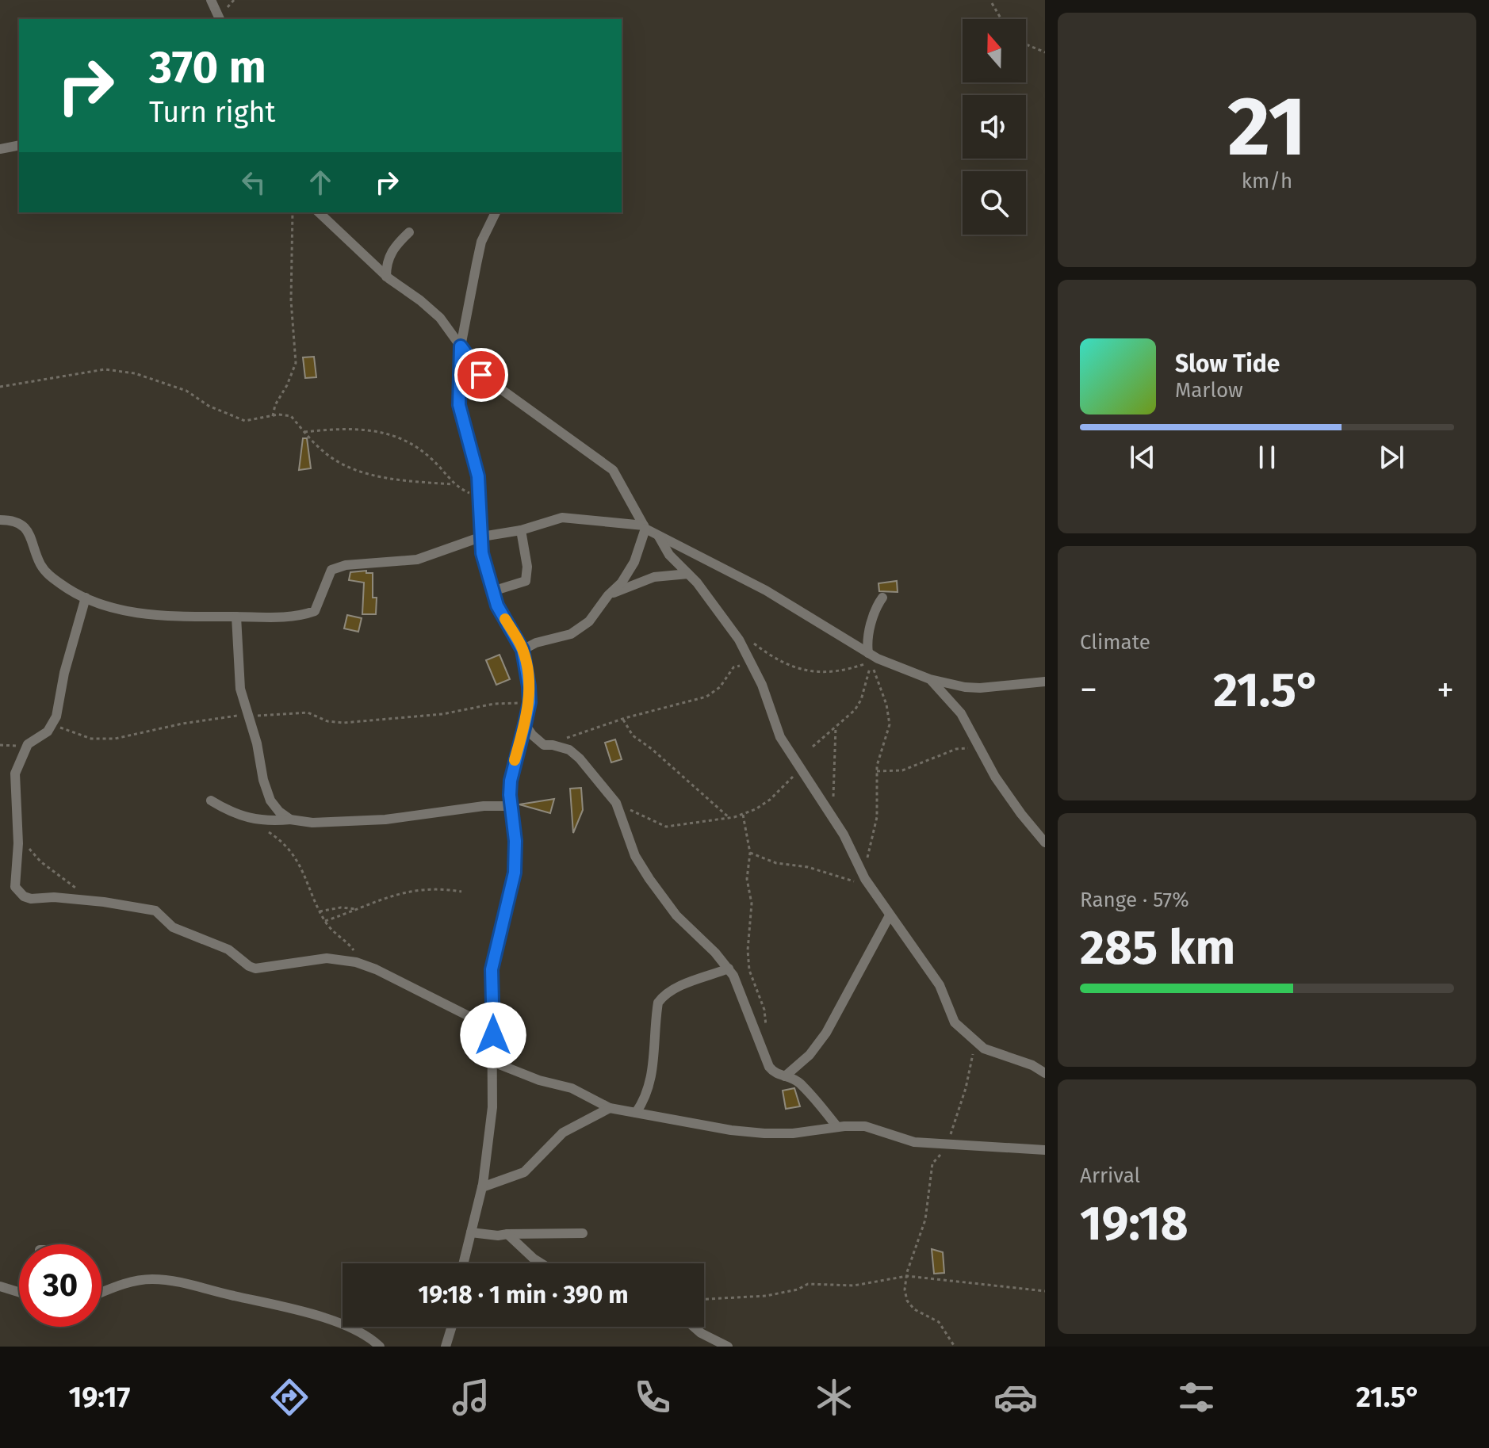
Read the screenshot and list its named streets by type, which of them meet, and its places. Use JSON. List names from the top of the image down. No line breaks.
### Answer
{"north":"top","page":{"tile":[["21","km/h"],"Climate",["Range · 57%","285 km"],["Arrival","19:18"]],"turn":["370 m","Turn right"],"song":["Slow Tide","Marlow"],"heat":["−","21.5°","+"],"limit":"30","trip":"19:18 · 1 min · 390 m","tabs":["19:17","21.5°"]}}
